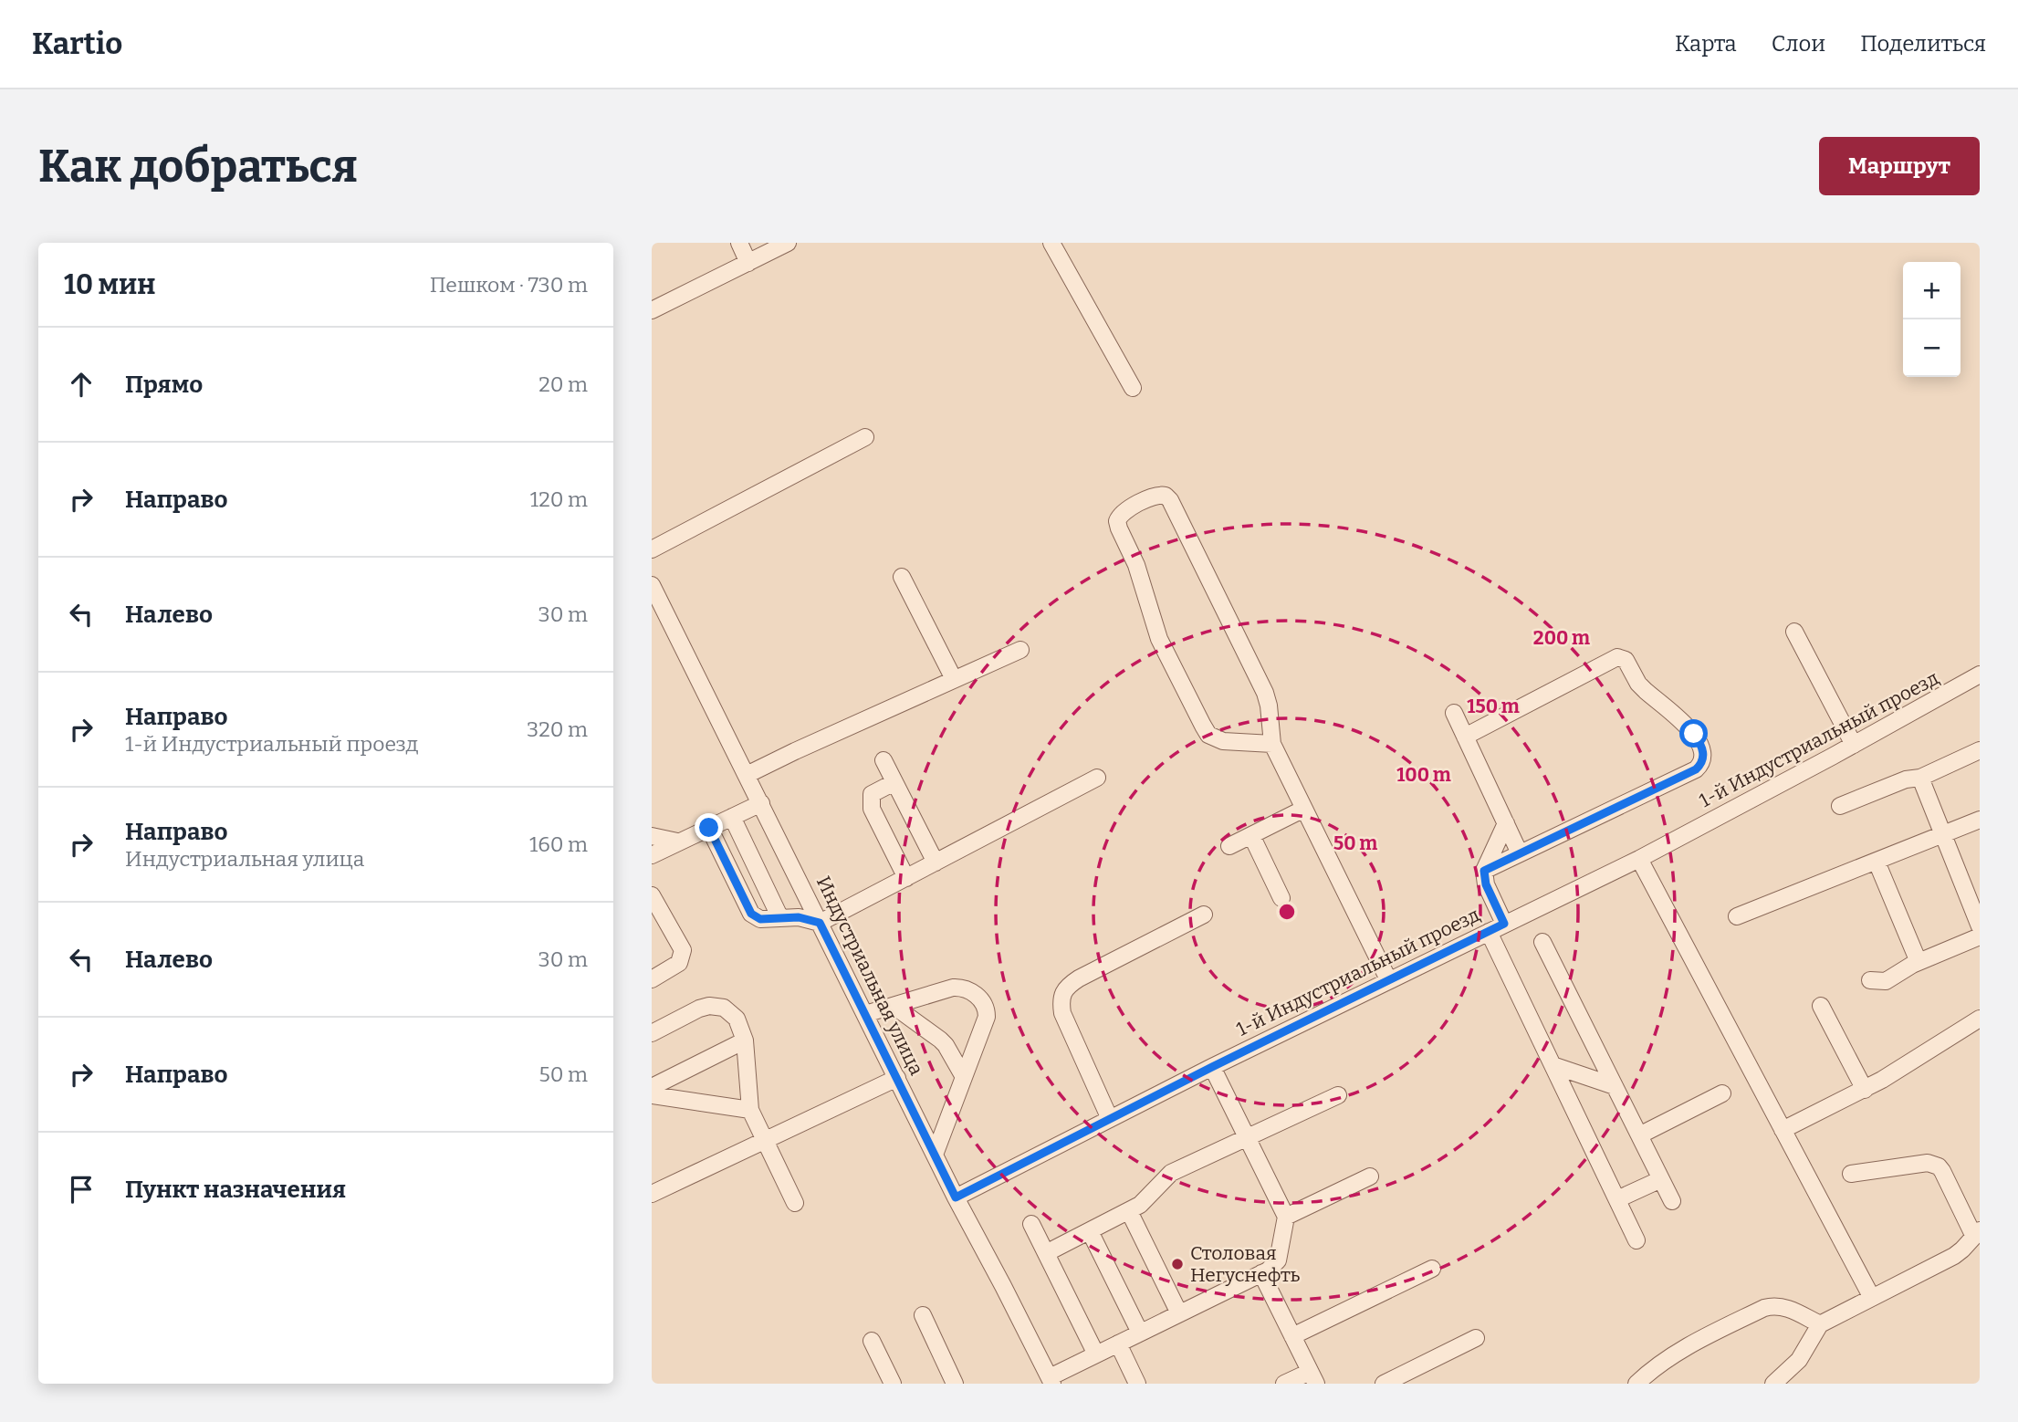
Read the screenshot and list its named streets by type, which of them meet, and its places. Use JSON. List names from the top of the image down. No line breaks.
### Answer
{"streets":{"street":["1-й Индустриальный проезд","Индустриальная улица"]},"crossings":[["1-й Индустриальный проезд","Индустриальная улица"]],"places":["Столовая Негуснефть"],"page":{"header":"Kartio","nav":["Карта","Слои","Поделиться"],"buttons":"Маршрут","title":"Как добраться","heading":["10 мин","Пешком · 730 m"],"map_buttons":["+","−"],"list":[["Прямо","20 m"],["Направо","120 m"],["Налево","30 m"],["Направо","1-й Индустриальный проезд","320 m"],["Направо","Индустриальная улица","160 m"],["Налево","30 m"],["Направо","50 m"],"Пункт назначения"]},"rings":["200 m","150 m","100 m","50 m"]}
